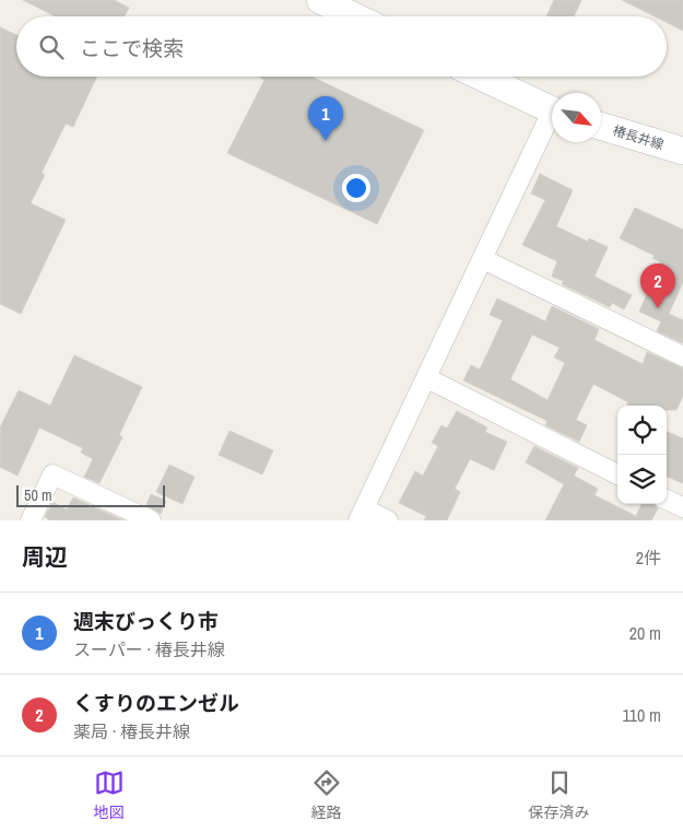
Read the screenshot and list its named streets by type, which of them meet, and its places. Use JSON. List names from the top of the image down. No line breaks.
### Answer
{"streets":{"main road":["椿長井線"]},"scale_bar":"50 m","north":"bottom right","page":{"search":"ここで検索","pins":["1","2"],"scale":"50 m","heading":["周辺","2件"],"list":[{"mark":"1","name":"週末びっくり市","note":"スーパー · 椿長井線","value":"20 m"},{"mark":"2","name":"くすりのエンゼル","note":"薬局 · 椿長井線","value":"110 m"}],"nav":["地図","経路","保存済み"]}}
